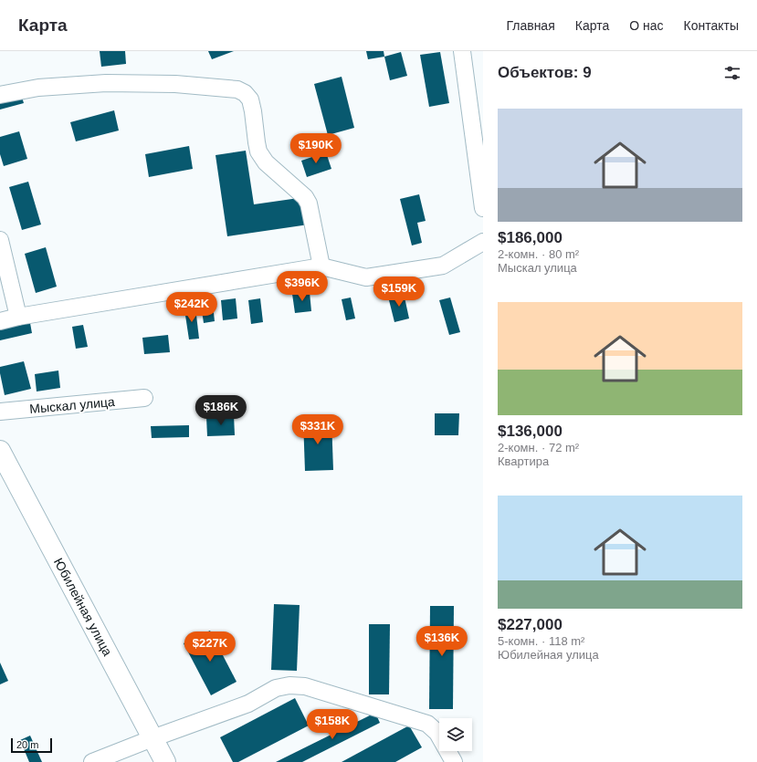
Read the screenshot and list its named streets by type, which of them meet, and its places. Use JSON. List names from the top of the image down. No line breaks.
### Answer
{"streets":{"main road":["Юбилейная улица"],"street":["Мыскал улица"]},"scale_bar":"20 m","page":{"header":"Карта","nav":["Главная","Карта","О нас","Контакты"],"heading":"Объектов: 9","list":[{"name":"$186,000","note":"2-комн. · 80 m² · Мыскал улица"},{"name":"$136,000","note":"2-комн. · 72 m² · Квартира"},{"name":"$227,000","note":"5-комн. · 118 m² · Юбилейная улица"}],"price":["$190K","$396K","$159K","$242K","$186K","$331K","$136K","$227K","$158K"],"scale":"20 m"}}
